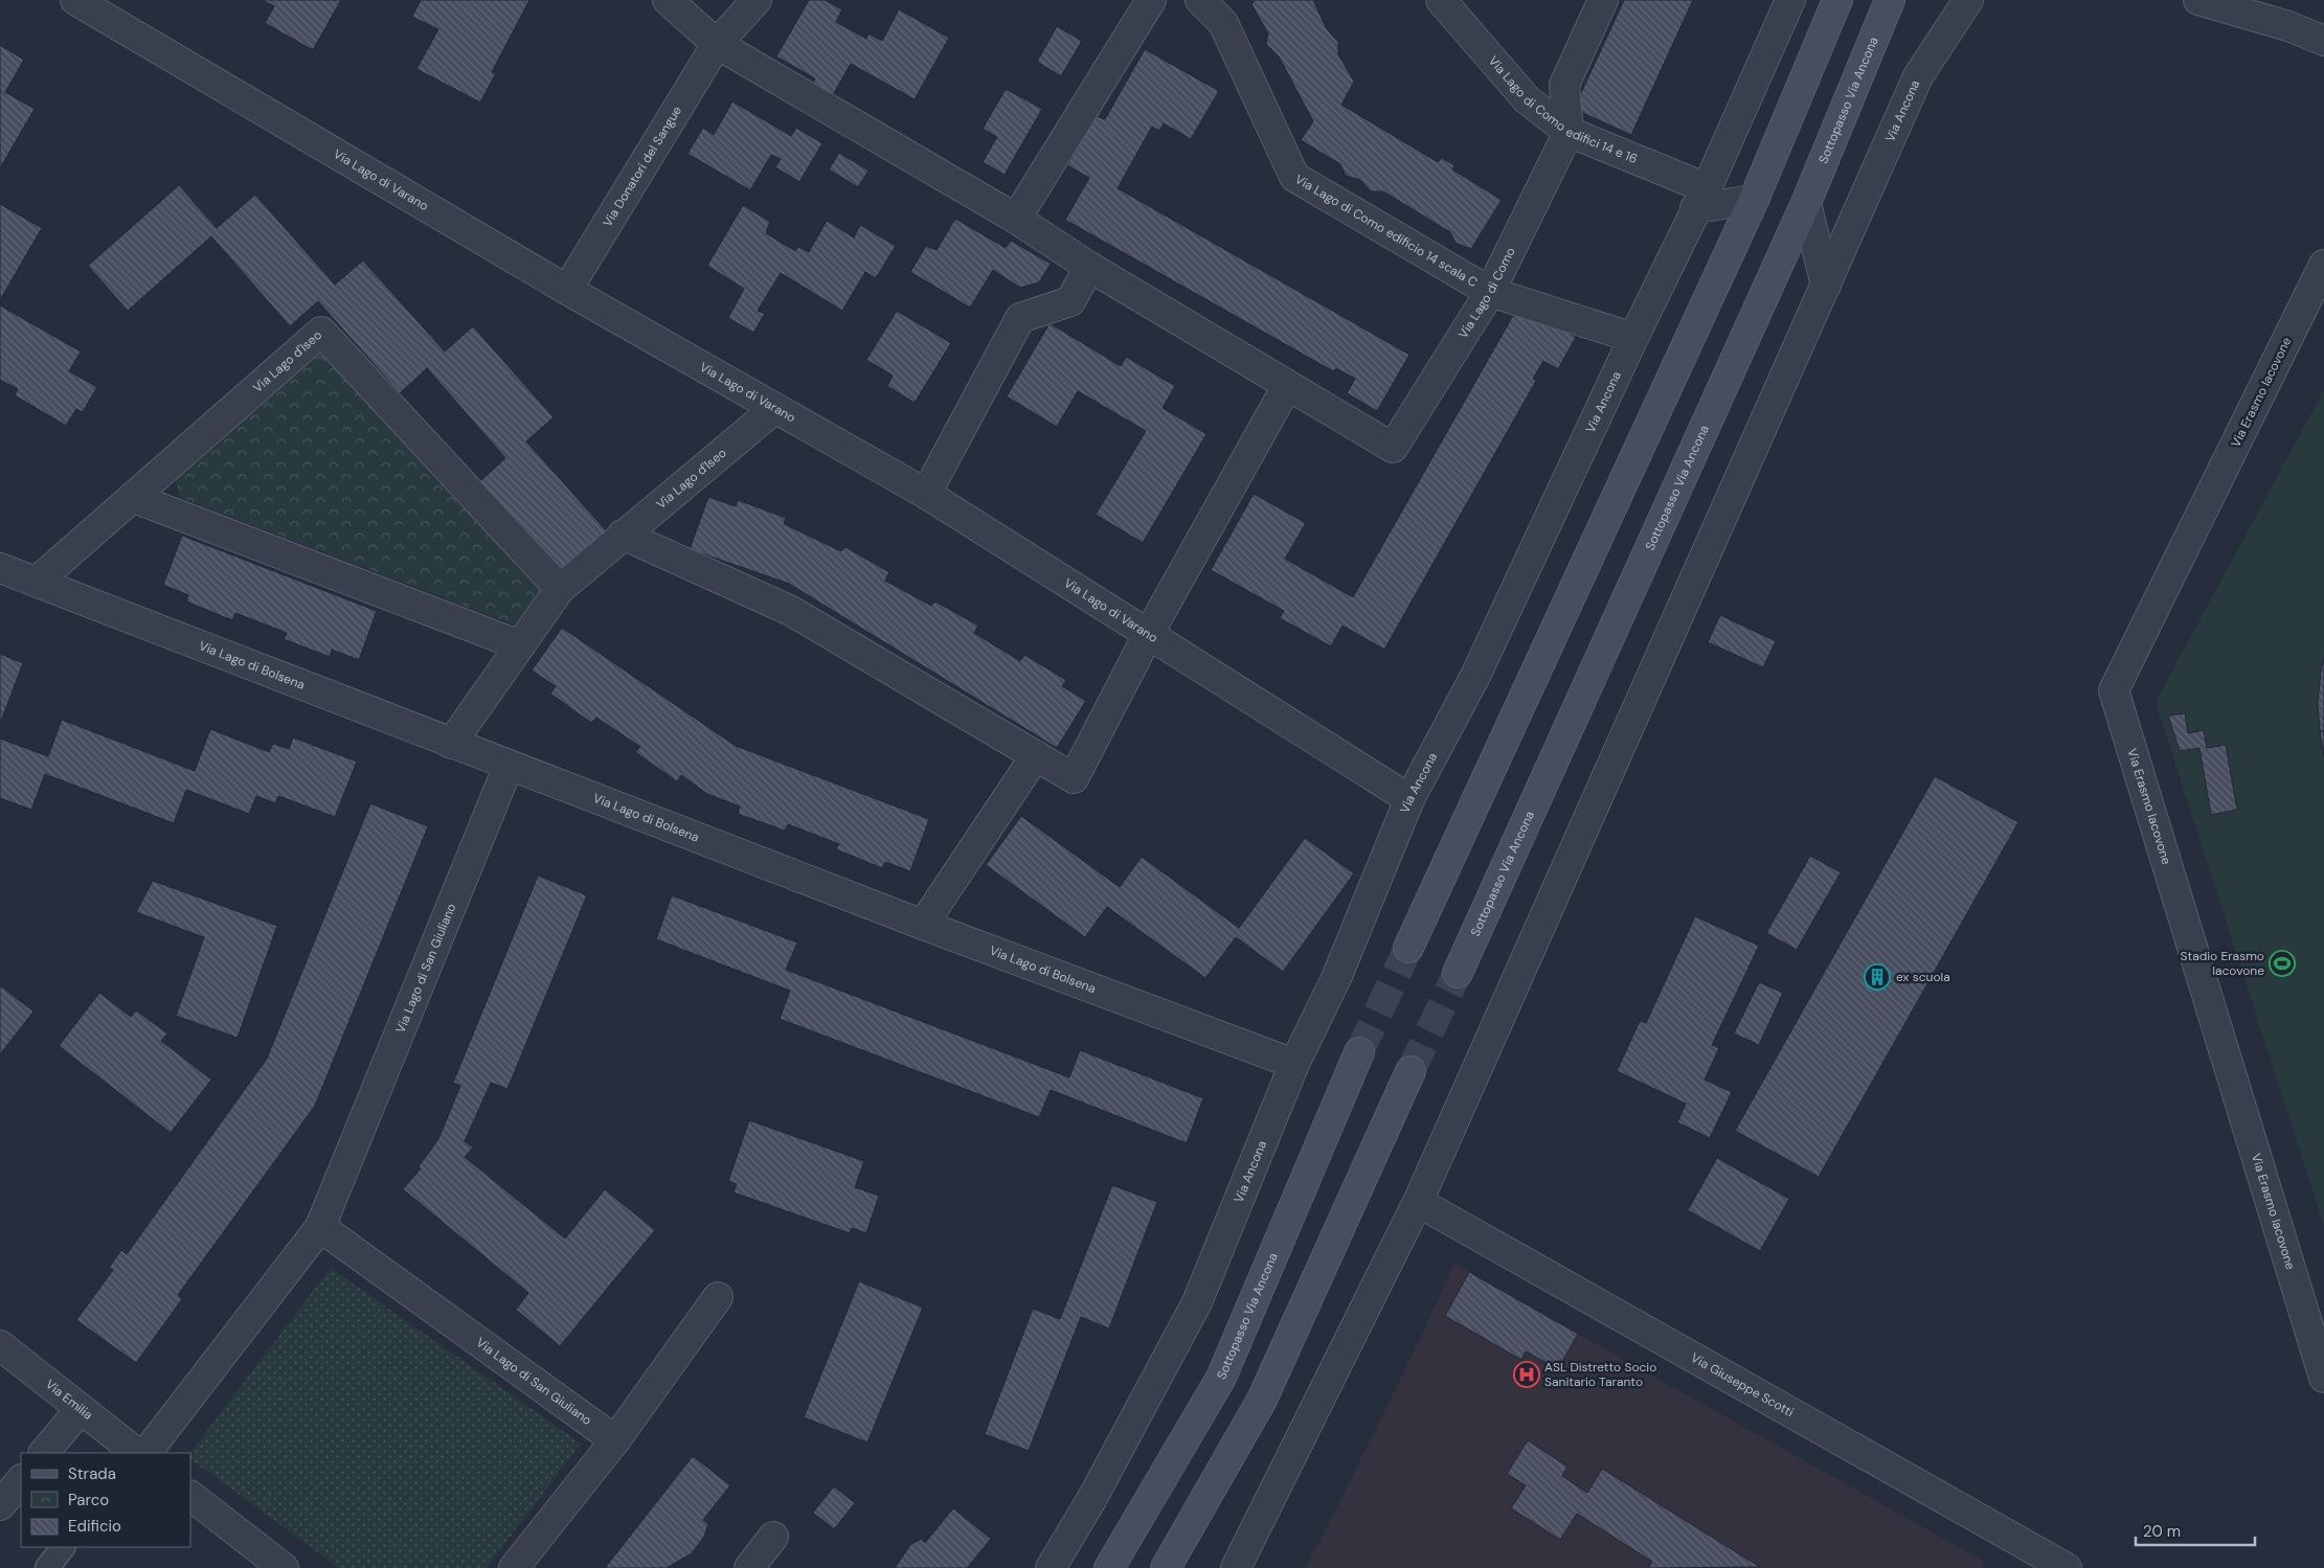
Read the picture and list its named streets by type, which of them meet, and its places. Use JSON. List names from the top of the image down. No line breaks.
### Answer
{"streets":{"street":["Sottopasso Via Ancona","Via Lago di Como edifici 14 e 16","Via Ancona","Via Donatori del Sangue","Via Lago di Varano","Via Lago di Como edificio 14 scala C","Via Lago di Como","Via Lago d'Iseo","Via Erasmo Iacovone","Via Lago di Bolsena","Via Lago di San Giuliano","Via Giuseppe Scotti","Via Emilia"]},"crossings":[["Via Lago di Como edifici 14 e 16","Via Ancona"],["Via Lago di Como edifici 14 e 16","Via Lago di Como"],["Via Ancona","Via Lago di Varano"],["Via Ancona","Via Lago di Como edificio 14 scala C"],["Via Ancona","Via Lago di Bolsena"],["Via Ancona","Via Giuseppe Scotti"],["Via Donatori del Sangue","Via Lago di Varano"],["Via Lago di Varano","Via Lago d'Iseo"],["Via Lago di Como edificio 14 scala C","Via Lago di Como"],["Via Lago d'Iseo","Via Lago di Bolsena"],["Via Lago di Bolsena","Via Lago di San Giuliano"]],"places":{"sports":["Stadio Erasmo Iacovone"],"building":["ex scuola"],"hospital":["ASL Distretto Socio Sanitario Taranto"]},"legend":["Strada","Parco","Edificio"],"scale_bar":"20 m"}
